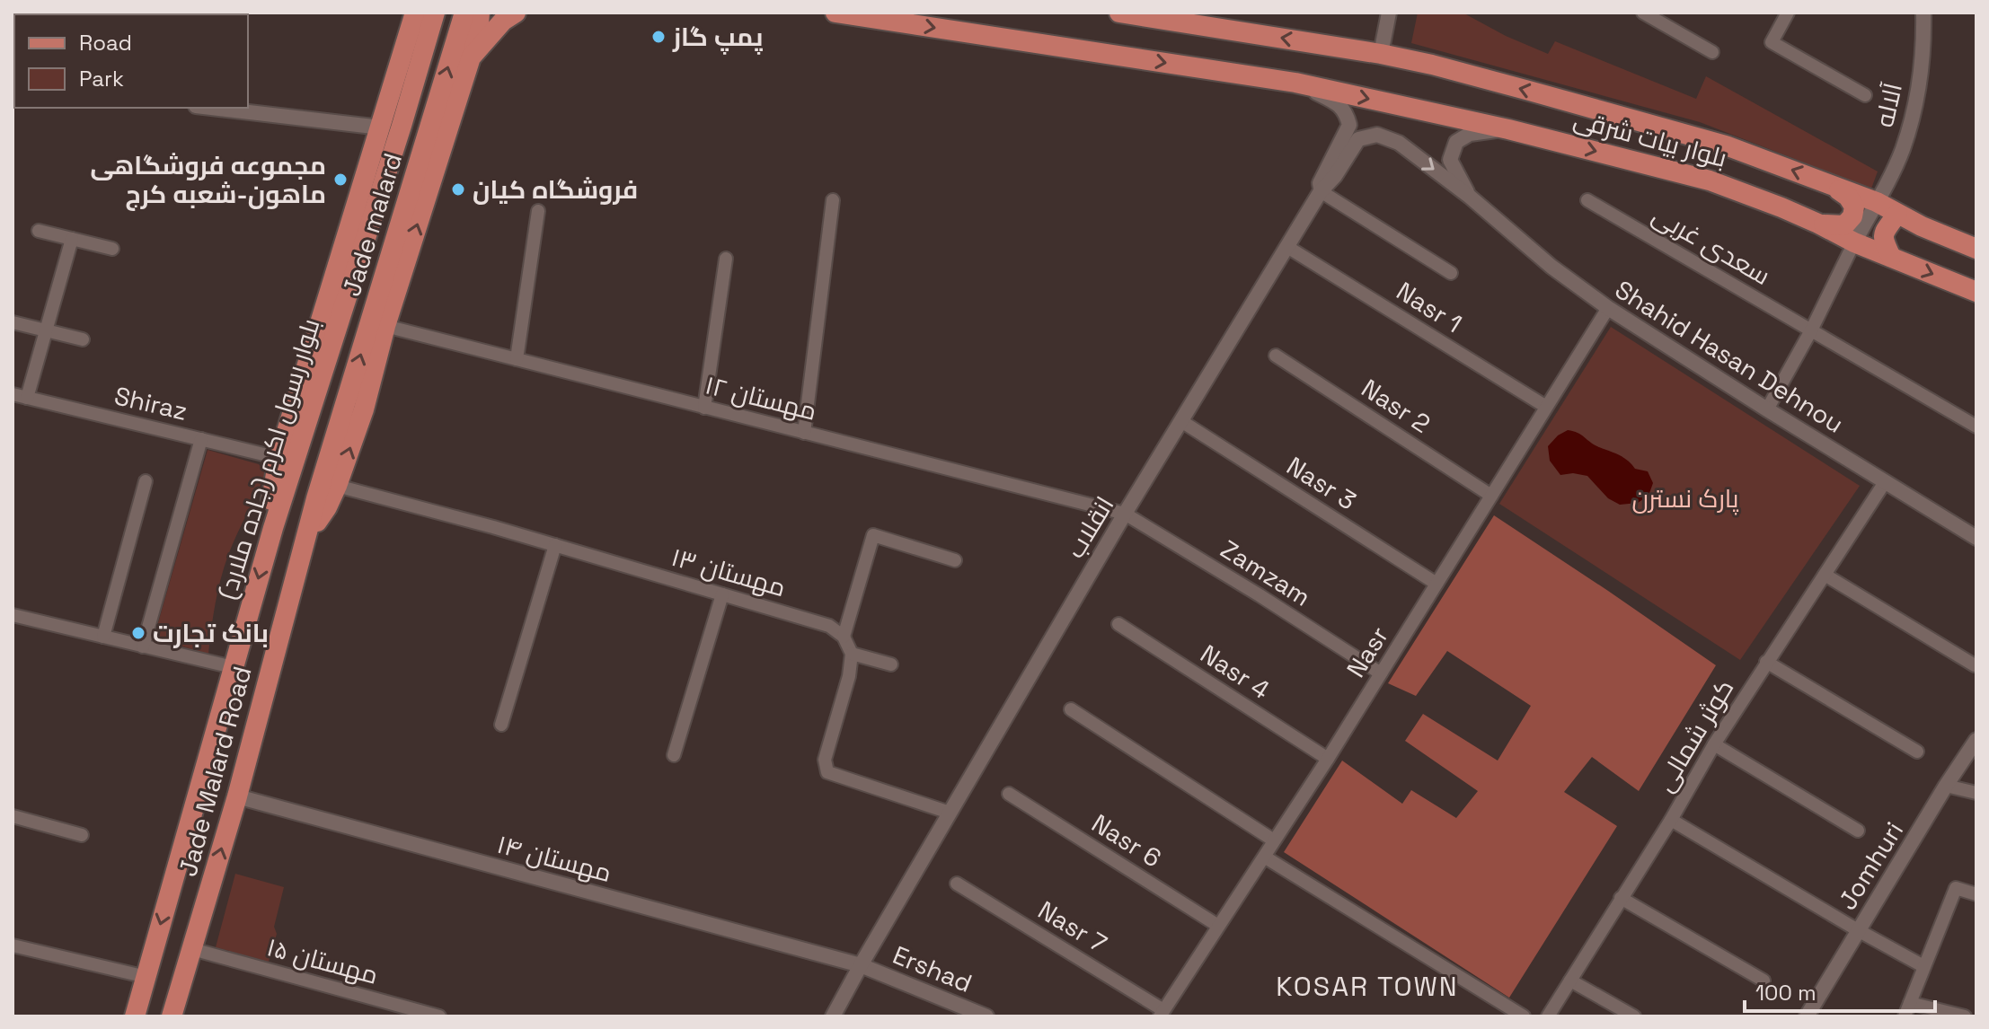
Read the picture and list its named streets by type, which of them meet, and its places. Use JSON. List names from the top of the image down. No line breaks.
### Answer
{"streets":{"main road":["بلوار بیات شرقی","Jade malard","بلوار رسول اکرم (جاده ملارد)","Jade Malard Road"],"street":["آلاله","سعدی غربی","Nasr 1","Shahid Hasan Dehnou","مهستان ۱۲","Shiraz","Nasr 2","Nasr 3","انقلاب","مهستان ۱۳","Zamzam","Nasr","Nasr 4","کوثر شمالی","Nasr 6","مهستان ۱۴","Jomhuri","Nasr 7","مهستان ۱۵","Ershad"]},"crossings":[["آلاله","بلوار بیات شرقی"],["بلوار بیات شرقی","انقلاب"],["Jade malard","Jade Malard Road"],["Nasr 1","انقلاب"],["Nasr 1","Nasr"],["Shahid Hasan Dehnou","انقلاب"],["Shahid Hasan Dehnou","Nasr"],["Shahid Hasan Dehnou","کوثر شمالی"],["مهستان ۱۲","انقلاب"],["مهستان ۱۲","Zamzam"],["Nasr 2","Nasr"],["Nasr 3","انقلاب"],["Nasr 3","Nasr"],["انقلاب","Zamzam"],["انقلاب","مهستان ۱۴"],["انقلاب","Ershad"],["Zamzam","Nasr"],["Nasr","Nasr 4"],["Nasr","Nasr 6"],["Nasr","Nasr 7"],["Jade Malard Road","مهستان ۱۴"],["Jade Malard Road","مهستان ۱۵"],["مهستان ۱۴","Ershad"]],"one_way":["بلوار رسول اکرم (جاده ملارد)"],"districts":["KOSAR TOWN"],"parks":["پارک نسترن"],"places":["پمپ گاز","مجموعه فروشگاهی ماهون-شعبه کرج","فروشگاه کیان","بانک تجارت"],"legend":["Road","Park"],"scale_bar":"100 m"}
